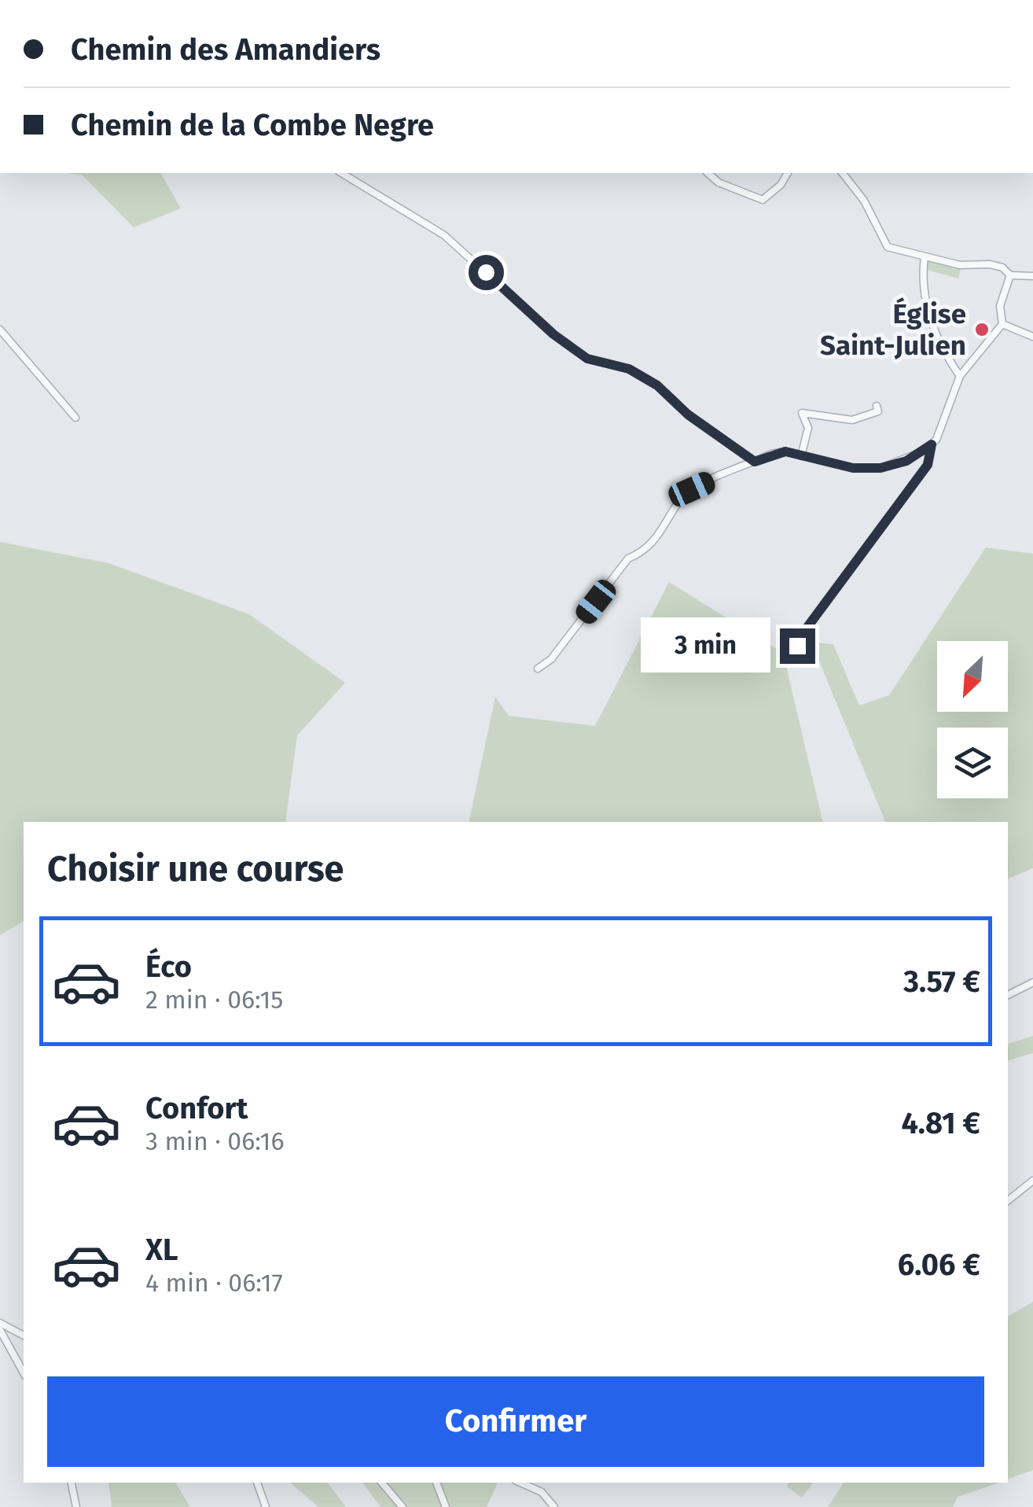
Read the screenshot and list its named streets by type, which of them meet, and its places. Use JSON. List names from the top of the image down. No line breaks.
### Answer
{"places":["Église Saint-Julien"],"north":"bottom left","page":{"banner":["Chemin des Amandiers","Chemin de la Combe Negre"],"bubble":"3 min","heading":"Choisir une course","list":[{"name":"Éco","note":"2 min · 06:15","value":"3.57 €"},{"name":"Confort","note":"3 min · 06:16","value":"4.81 €"},{"name":"XL","note":"4 min · 06:17","value":"6.06 €"}],"buttons":"Confirmer"}}
